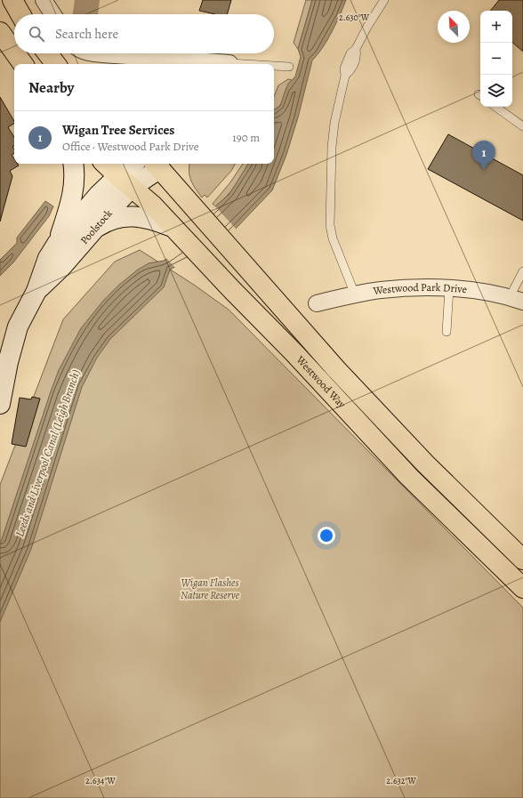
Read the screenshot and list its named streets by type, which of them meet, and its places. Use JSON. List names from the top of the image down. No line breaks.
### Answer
{"streets":{"highway":["Westwood Way"],"main road":["Poolstock"],"street":["Westwood Park Drive"]},"crossings":[["Poolstock","Westwood Way"]],"water":["Leeds and Liverpool Canal (Leigh Branch)"],"parks":["Wigan Flashes Nature Reserve"],"north":"top left","page":{"map_buttons":["+","−"],"search":"Search here","heading":"Nearby","list":[{"mark":"1","name":"Wigan Tree Services","note":"Office · Westwood Park Drive","value":"190 m"}],"pins":"1"},"coordinates":["2.630°W","2.634°W","2.632°W"]}
